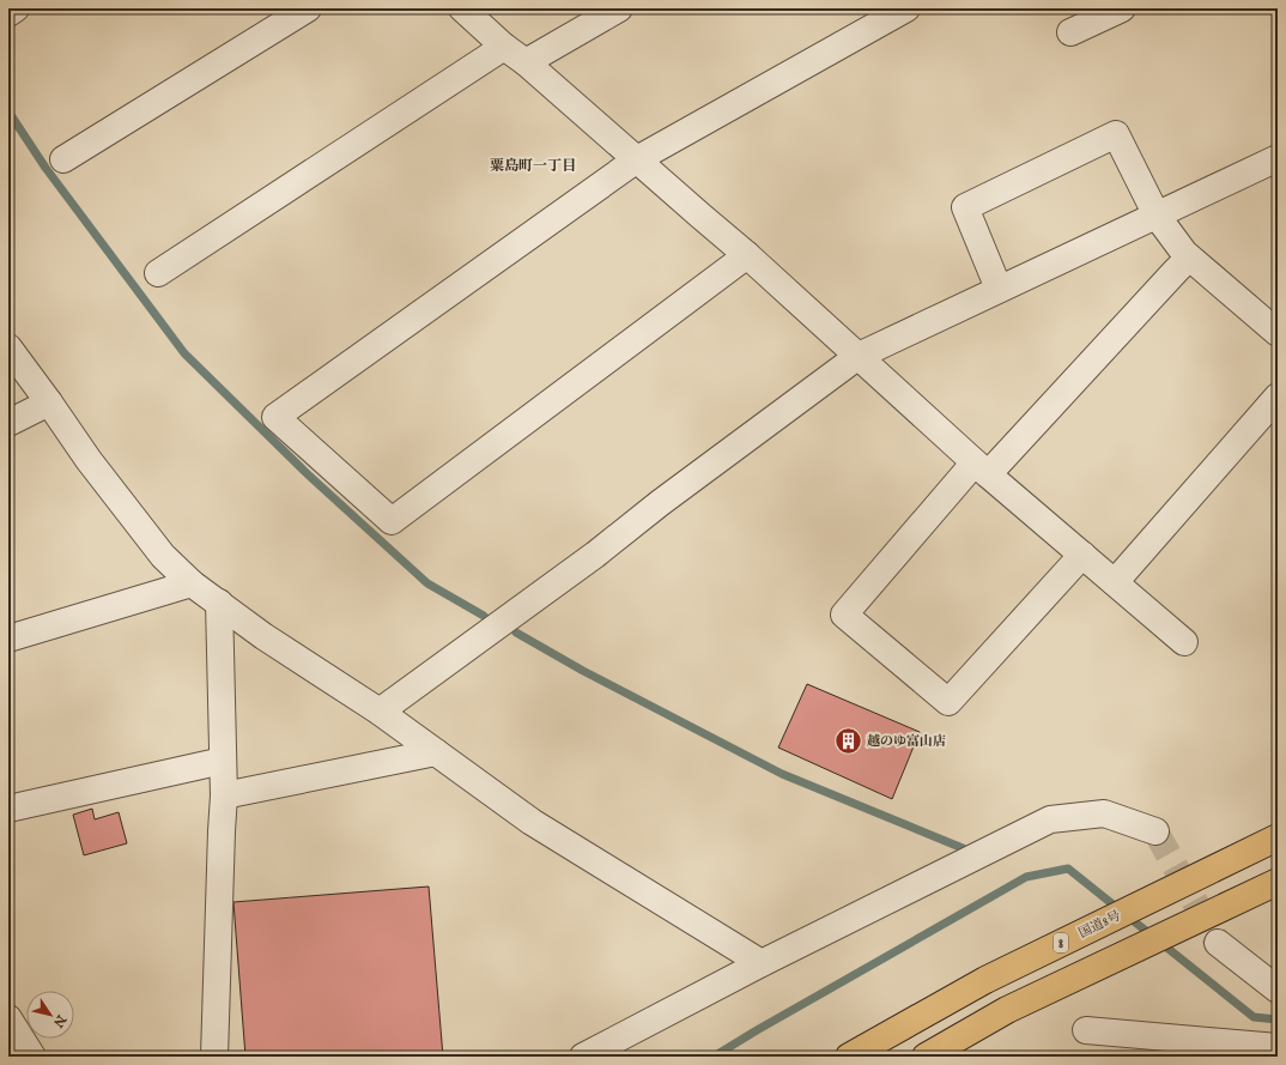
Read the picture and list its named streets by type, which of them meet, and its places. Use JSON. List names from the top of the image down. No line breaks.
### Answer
{"streets":{"highway":["国道8号","8"]},"districts":["粟島町一丁目"],"places":{"building":["越のゆ富山店"]},"north":"bottom right"}
